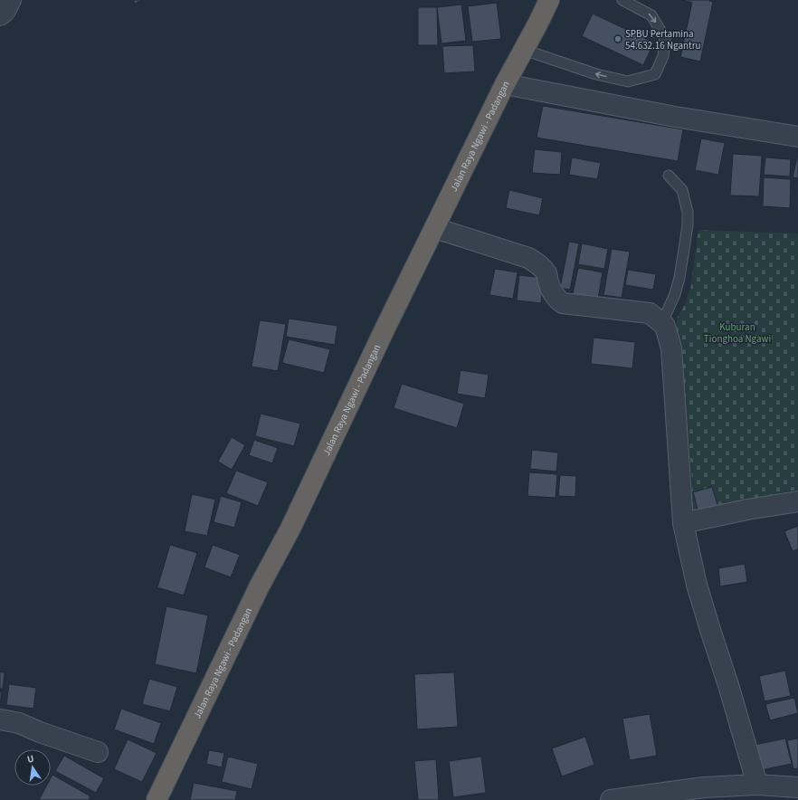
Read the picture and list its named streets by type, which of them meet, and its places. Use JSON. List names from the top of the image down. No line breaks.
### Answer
{"streets":{"highway":["Jalan Raya Ngawi - Padangan"]},"parks":["Kuburan Tionghoa Ngawi"],"places":["SPBU Pertamina 54.632.16 Ngantru"],"north":"top"}
